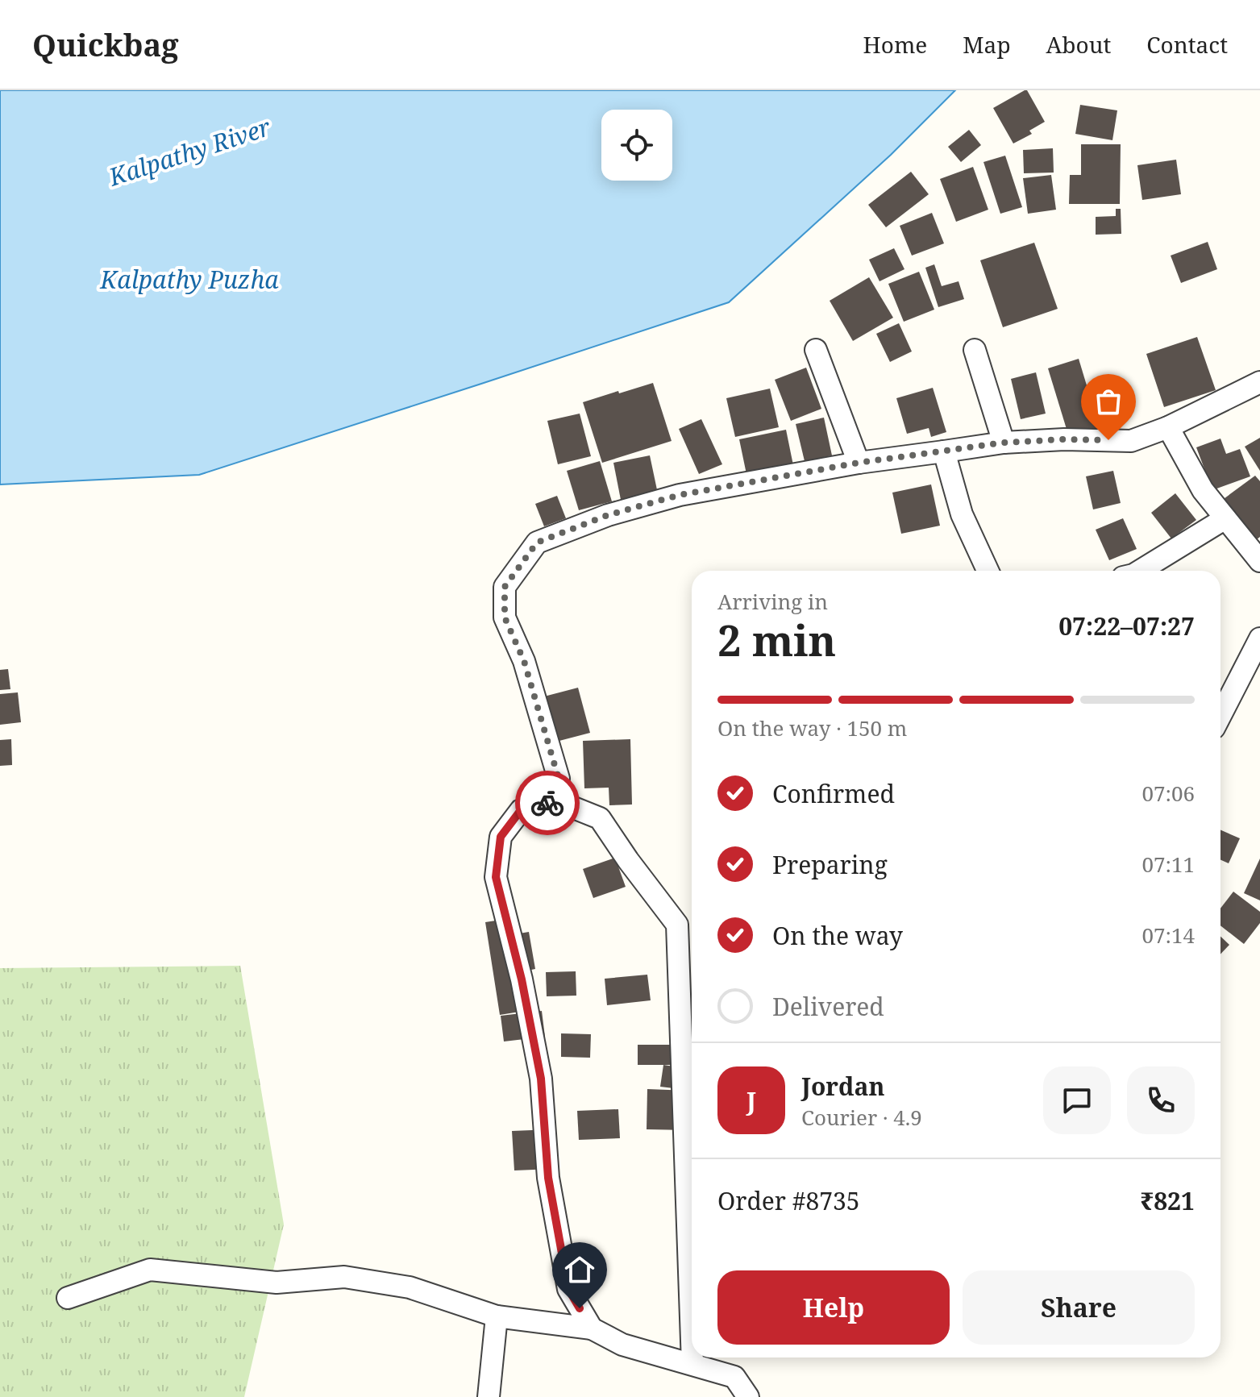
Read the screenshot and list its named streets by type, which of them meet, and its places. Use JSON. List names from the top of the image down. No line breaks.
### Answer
{"water":["Kalpathy River","Kalpathy Puzha"],"page":{"header":"Quickbag","nav":["Home","Map","About","Contact"],"heading":["2 min","Arriving in","07:22–07:27"],"panel":["Jordan","Courier · 4.9","Order #8735","₹821"],"bar":"On the way · 150 m","list":[["Confirmed","07:06"],["Preparing","07:11"],["On the way","07:14"],"Delivered"],"round":"J","buttons":["Help","Share"]}}
